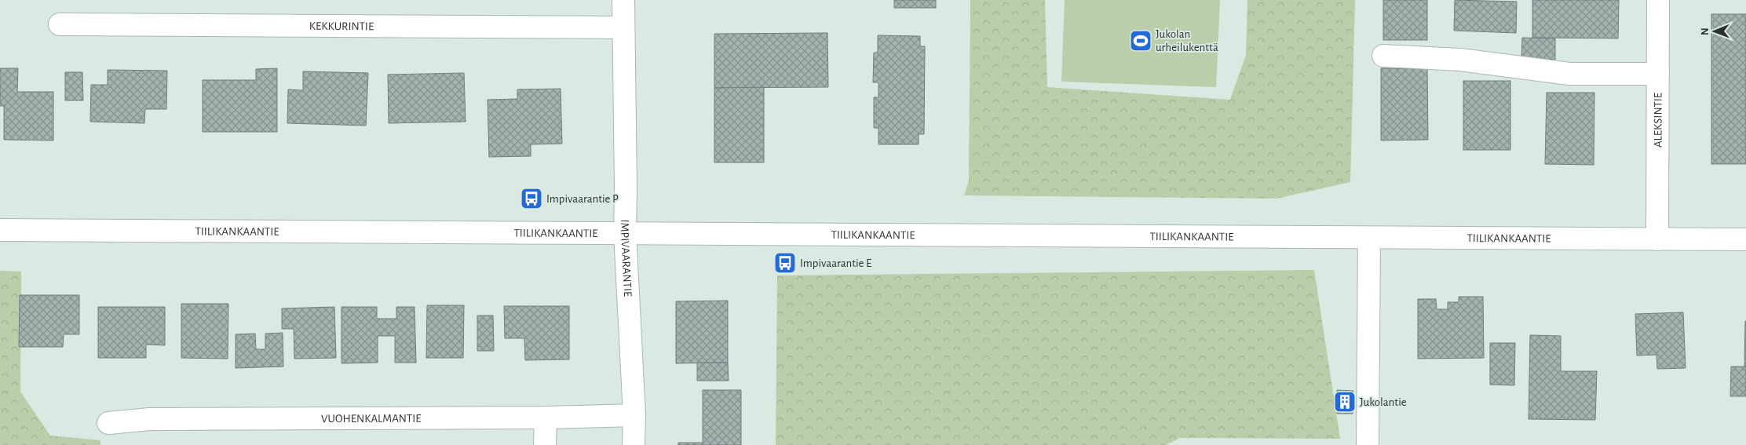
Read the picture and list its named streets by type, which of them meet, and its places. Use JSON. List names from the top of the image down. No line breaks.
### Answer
{"streets":{"street":["KEKKURINTIE","ALEKSINTIE","TIILIKANKAANTIE","IMPIVAARANTIE","VUOHENKALMANTIE"]},"crossings":[["KEKKURINTIE","IMPIVAARANTIE"],["ALEKSINTIE","TIILIKANKAANTIE"],["TIILIKANKAANTIE","IMPIVAARANTIE"],["IMPIVAARANTIE","VUOHENKALMANTIE"]],"places":{"sports":["Jukolan urheilukenttä"],"bus stop":["Impivaarantie P","Impivaarantie E"],"building":["Jukolantie"]},"north":"left"}
